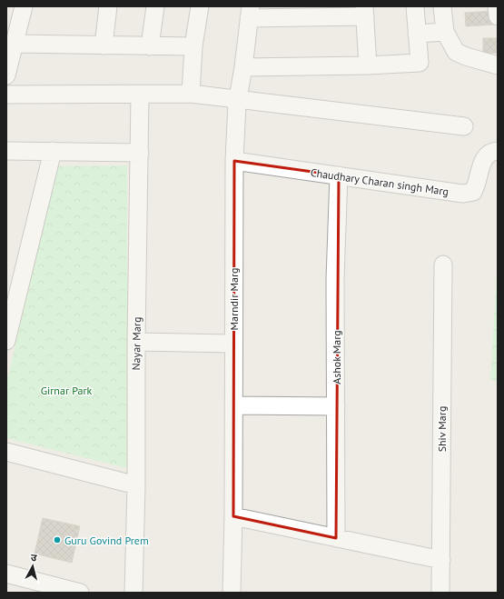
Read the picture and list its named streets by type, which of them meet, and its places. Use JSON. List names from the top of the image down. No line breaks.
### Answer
{"streets":{"street":["Chaudhary Charan singh Marg","Marndir Marg","Nayar Marg","Ashok Marg","Shiv Marg"]},"crossings":[["Chaudhary Charan singh Marg","Marndir Marg"],["Chaudhary Charan singh Marg","Ashok Marg"]],"parks":["Girnar Park"],"places":["Guru Govind Prem"],"north":"top"}
